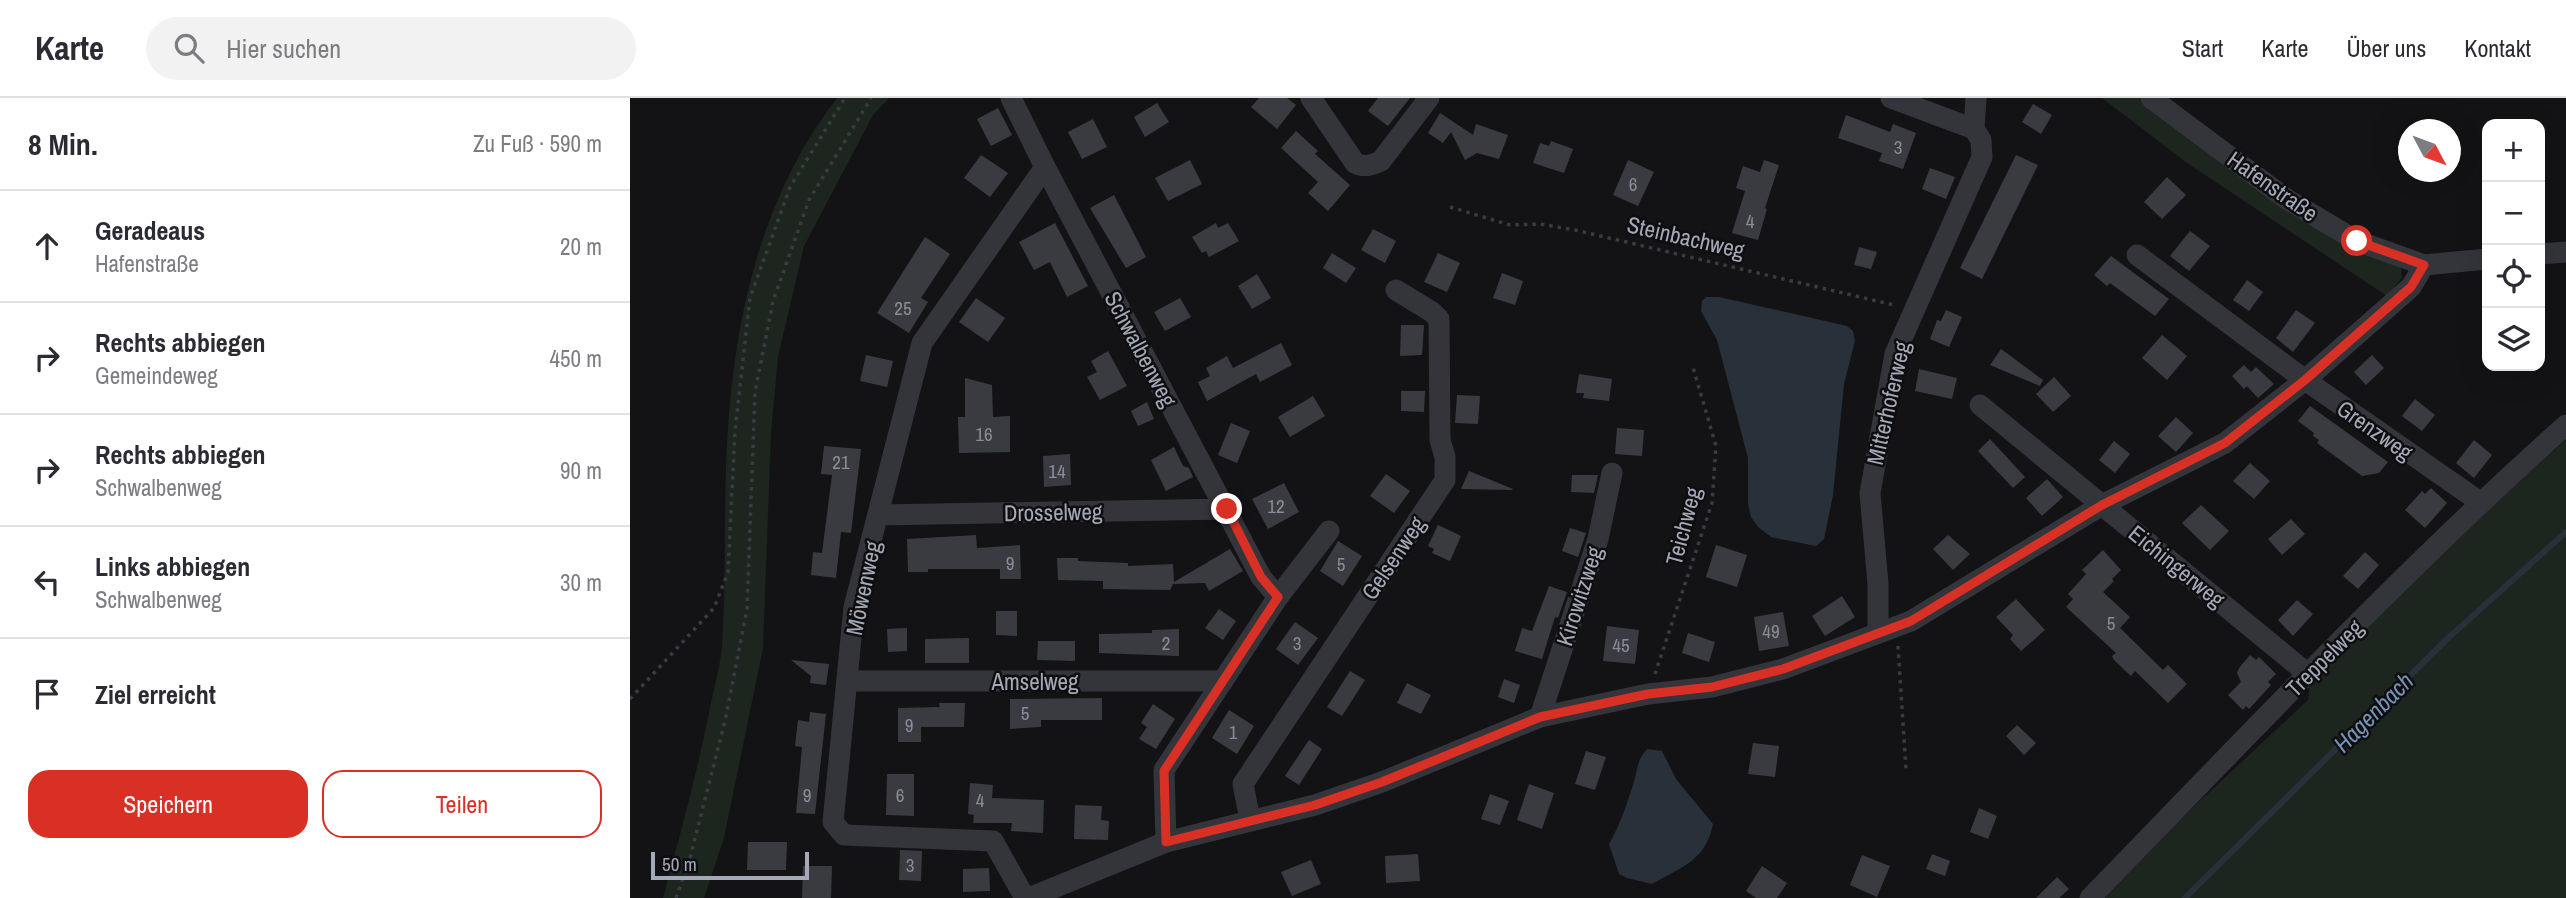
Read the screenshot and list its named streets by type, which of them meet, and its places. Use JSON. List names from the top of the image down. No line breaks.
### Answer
{"streets":{"street":["Hafenstraße","Schwalbenweg","Mitterhoferweg","Grenzweg","Drosselweg","Gelsenweg","Eichingerweg","Möwenweg","Kirowitzweg","Treppelweg","Amselweg"],"path":["Steinbachweg","Teichweg"]},"crossings":[["Steinbachweg","Mitterhoferweg"],["Schwalbenweg","Drosselweg"],["Schwalbenweg","Möwenweg"],["Grenzweg","Treppelweg"],["Drosselweg","Möwenweg"],["Eichingerweg","Treppelweg"],["Möwenweg","Amselweg"]],"water":["Hagenbach"],"house_numbers":["3","6","4","25","16","21","14","12","9","5","5","49","2","3","45","5","9","1","9","6","4","3"],"scale_bar":"50 m","north":"bottom right","page":{"header":"Karte","search":"Hier suchen","nav":["Start","Karte","Über uns","Kontakt"],"heading":["8 Min.","Zu Fuß · 590 m"],"map_buttons":["+","−"],"list":[["Geradeaus","Hafenstraße","20 m"],["Rechts abbiegen","Gemeindeweg","450 m"],["Rechts abbiegen","Schwalbenweg","90 m"],["Links abbiegen","Schwalbenweg","30 m"],"Ziel erreicht"],"buttons":["Speichern","Teilen"],"scale":"50 m"}}
